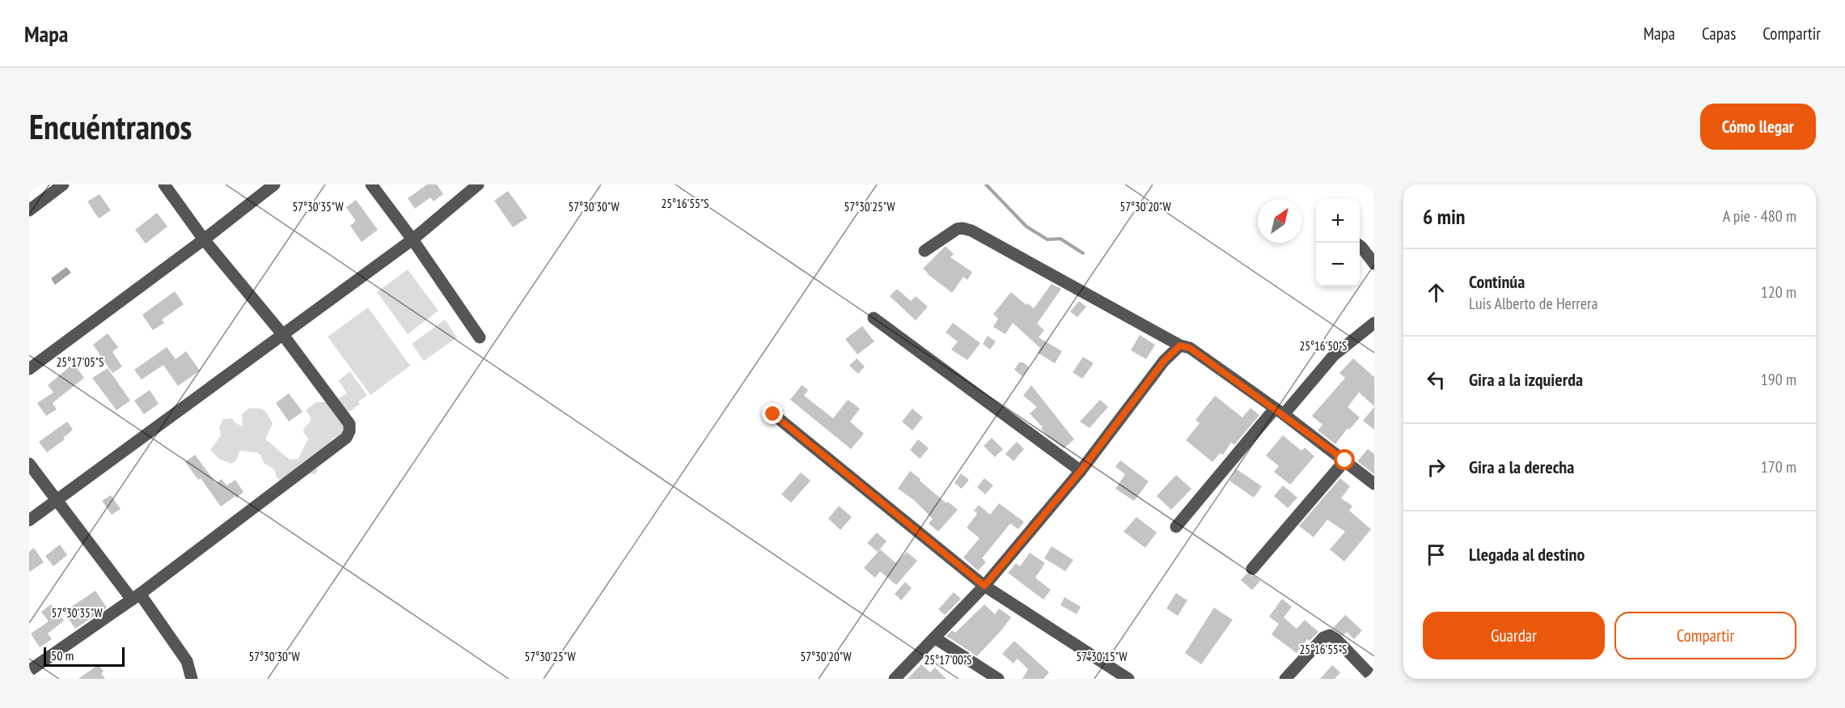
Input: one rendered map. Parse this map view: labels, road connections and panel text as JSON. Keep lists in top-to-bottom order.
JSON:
{
  "scale_bar": "50 m",
  "north": "top right",
  "page": {
    "header": "Mapa",
    "nav": ["Mapa", "Capas", "Compartir"],
    "buttons": [
      "Cómo llegar",
      ["Guardar", "Compartir"]
    ],
    "title": "Encuéntranos",
    "heading": ["6 min", "A pie · 480 m"],
    "map_buttons": ["+", "−"],
    "list": [
      ["Continúa", "Luis Alberto de Herrera", "120 m"],
      ["Gira a la izquierda", "190 m"],
      ["Gira a la derecha", "170 m"],
      "Llegada al destino"
    ],
    "scale": "50 m"
  },
  "coordinates": [
    "25°16'55\"S",
    "57°30'35\"W",
    "57°30'30\"W",
    "57°30'25\"W",
    "57°30'20\"W",
    "25°16'50\"S",
    "25°17'05\"S",
    "57°30'15\"W",
    "25°17'00\"S"
  ]
}
